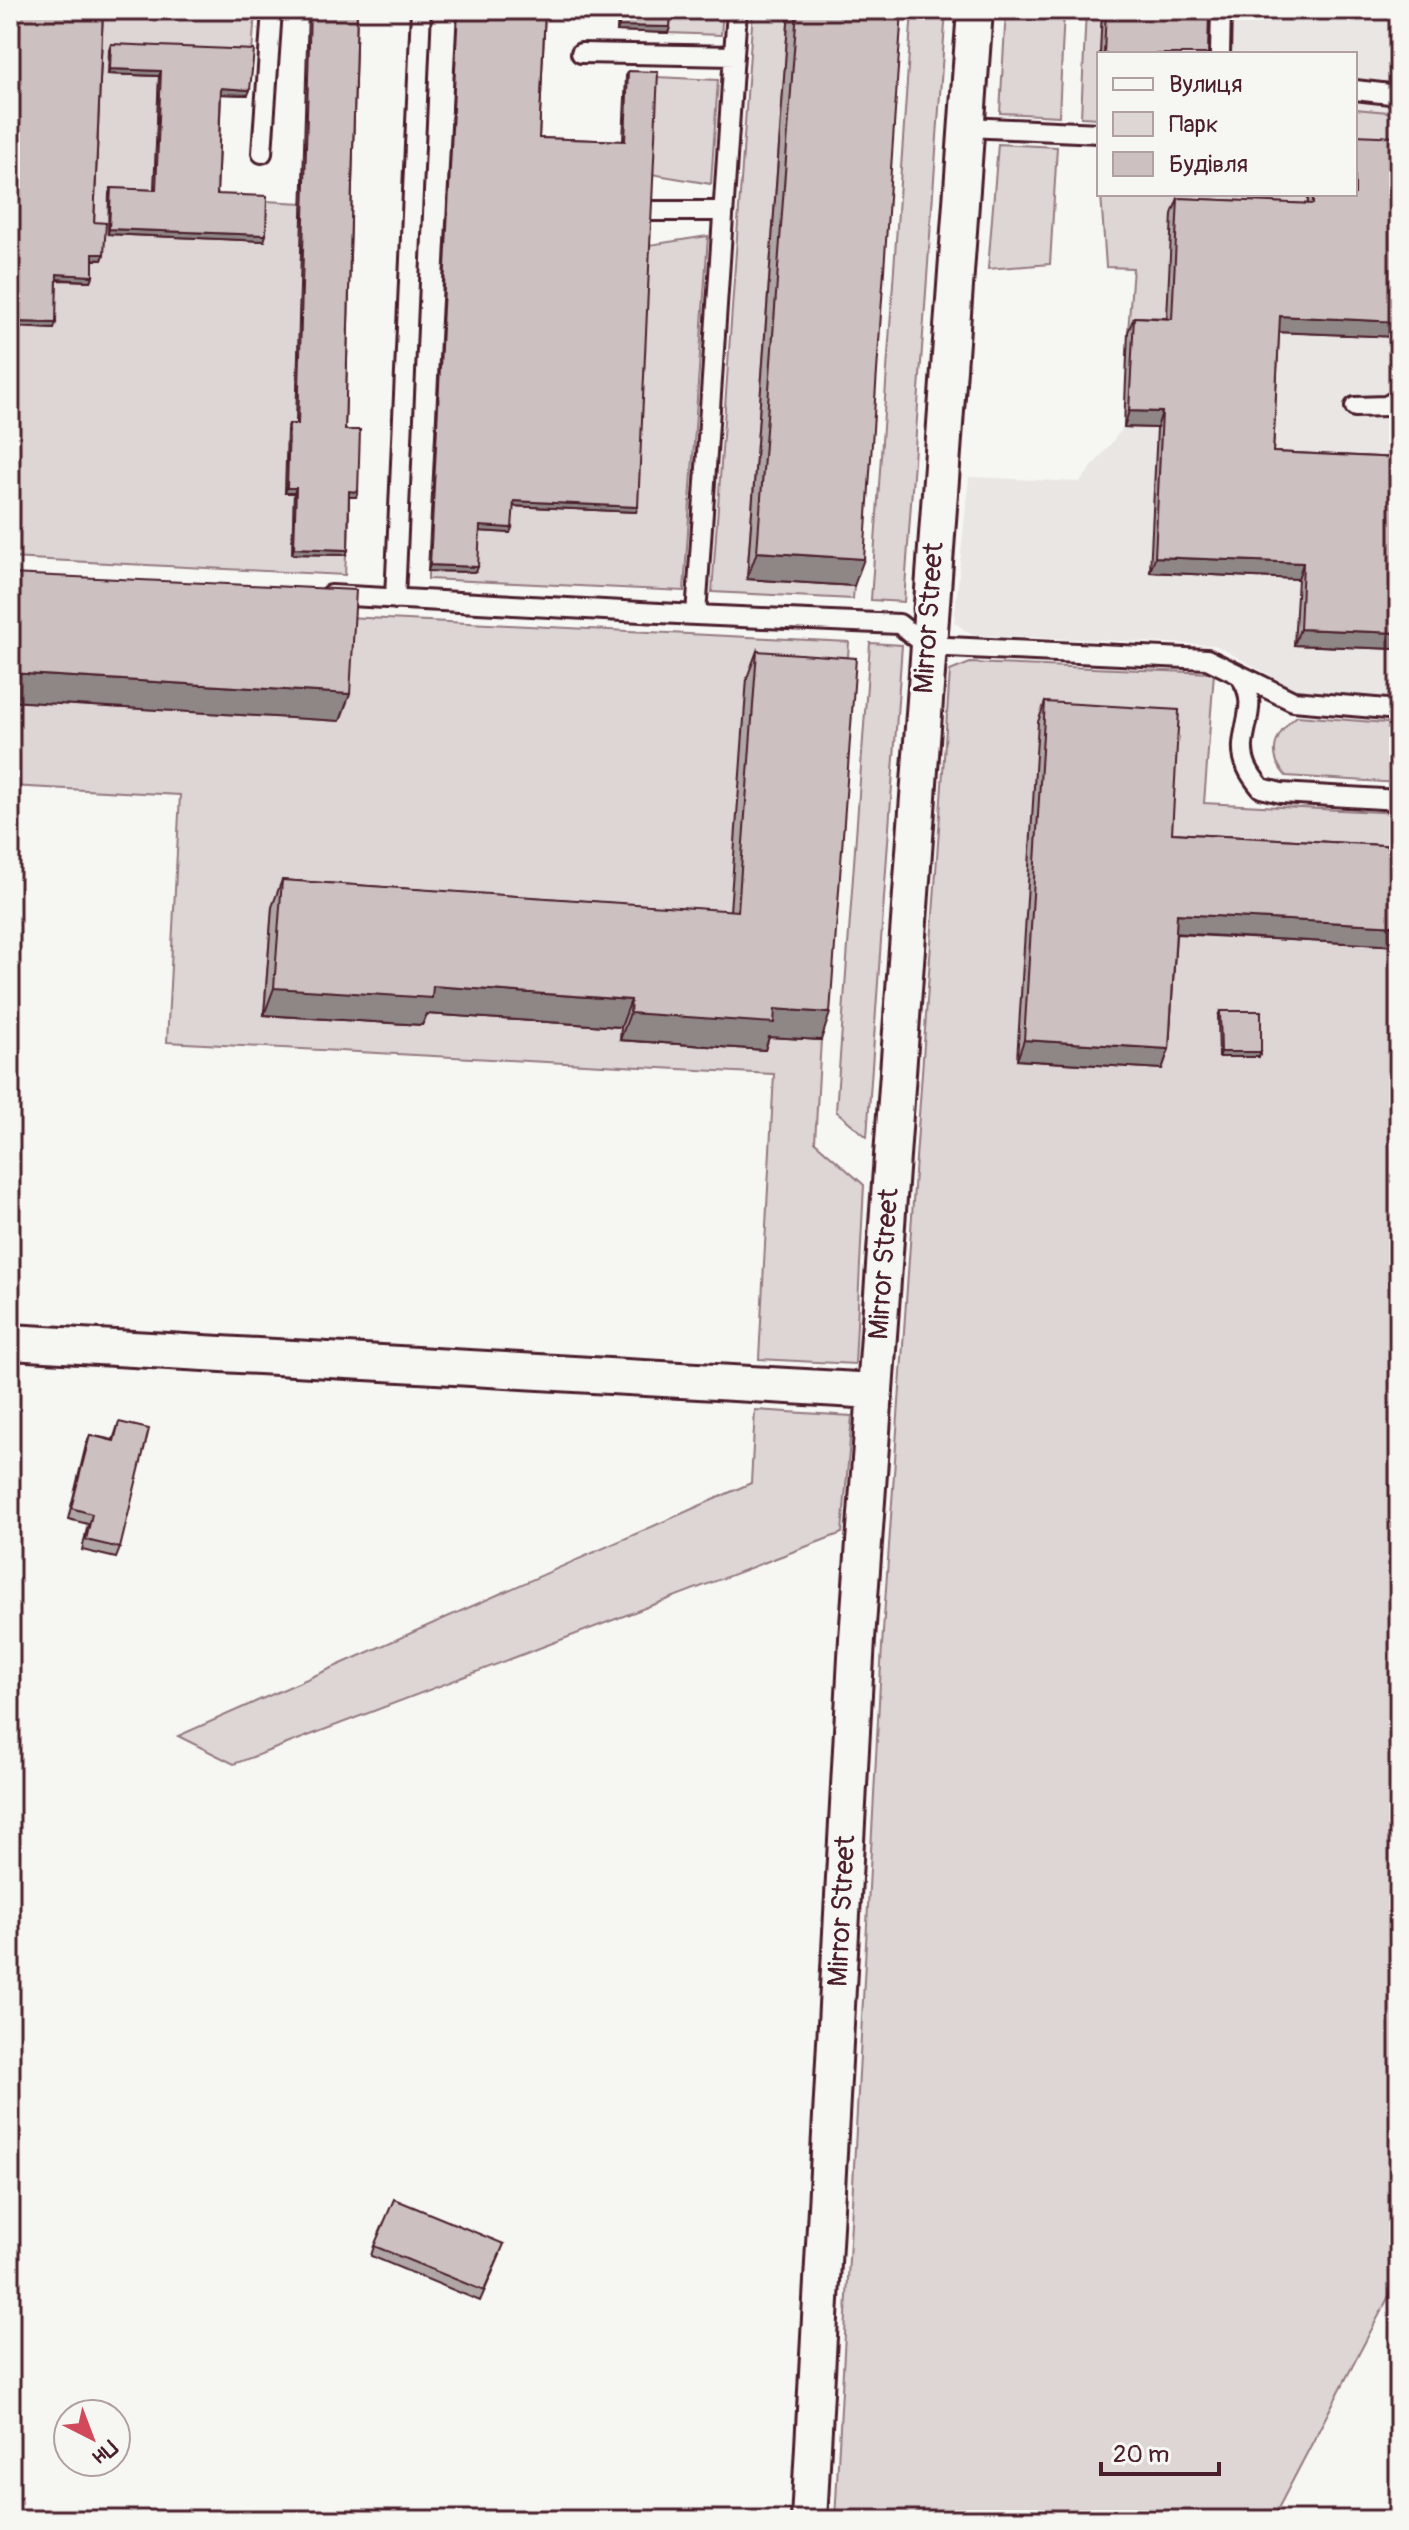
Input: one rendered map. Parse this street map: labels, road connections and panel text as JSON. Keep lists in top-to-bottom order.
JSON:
{
  "streets": {
    "street": ["Mirror Street"]
  },
  "legend": ["Вулиця", "Парк", "Будівля"],
  "scale_bar": "20 m",
  "north": "bottom right"
}
